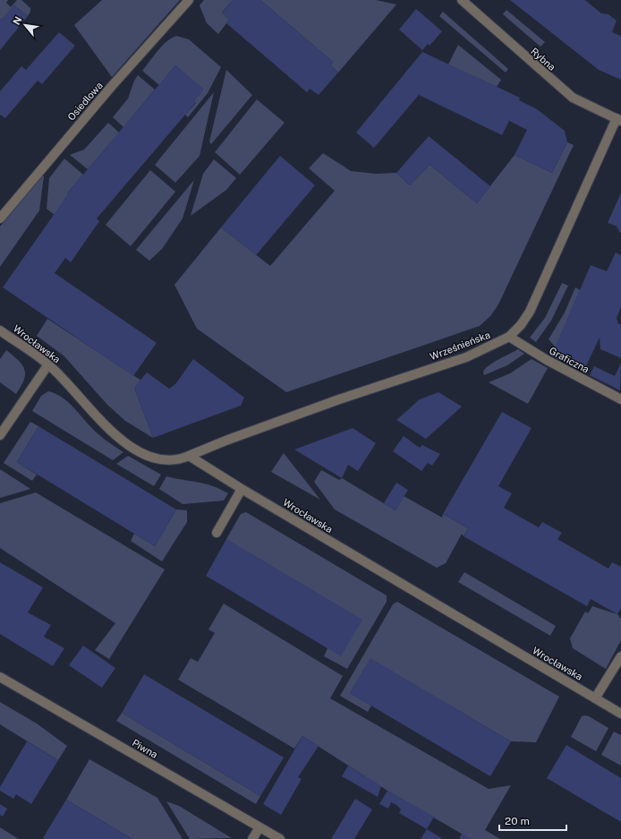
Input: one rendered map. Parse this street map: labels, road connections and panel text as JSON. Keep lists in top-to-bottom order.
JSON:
{
  "streets": {
    "street": [
      "Rybna",
      "Osiedlowa",
      "Wrocławska",
      "Wrześnieńska",
      "Graficzna",
      "Piwna"
    ]
  },
  "crossings": [
    ["Rybna", "Wrześnieńska"],
    ["Wrocławska", "Wrześnieńska"],
    ["Wrześnieńska", "Graficzna"]
  ],
  "scale_bar": "20 m",
  "north": "top left"
}
